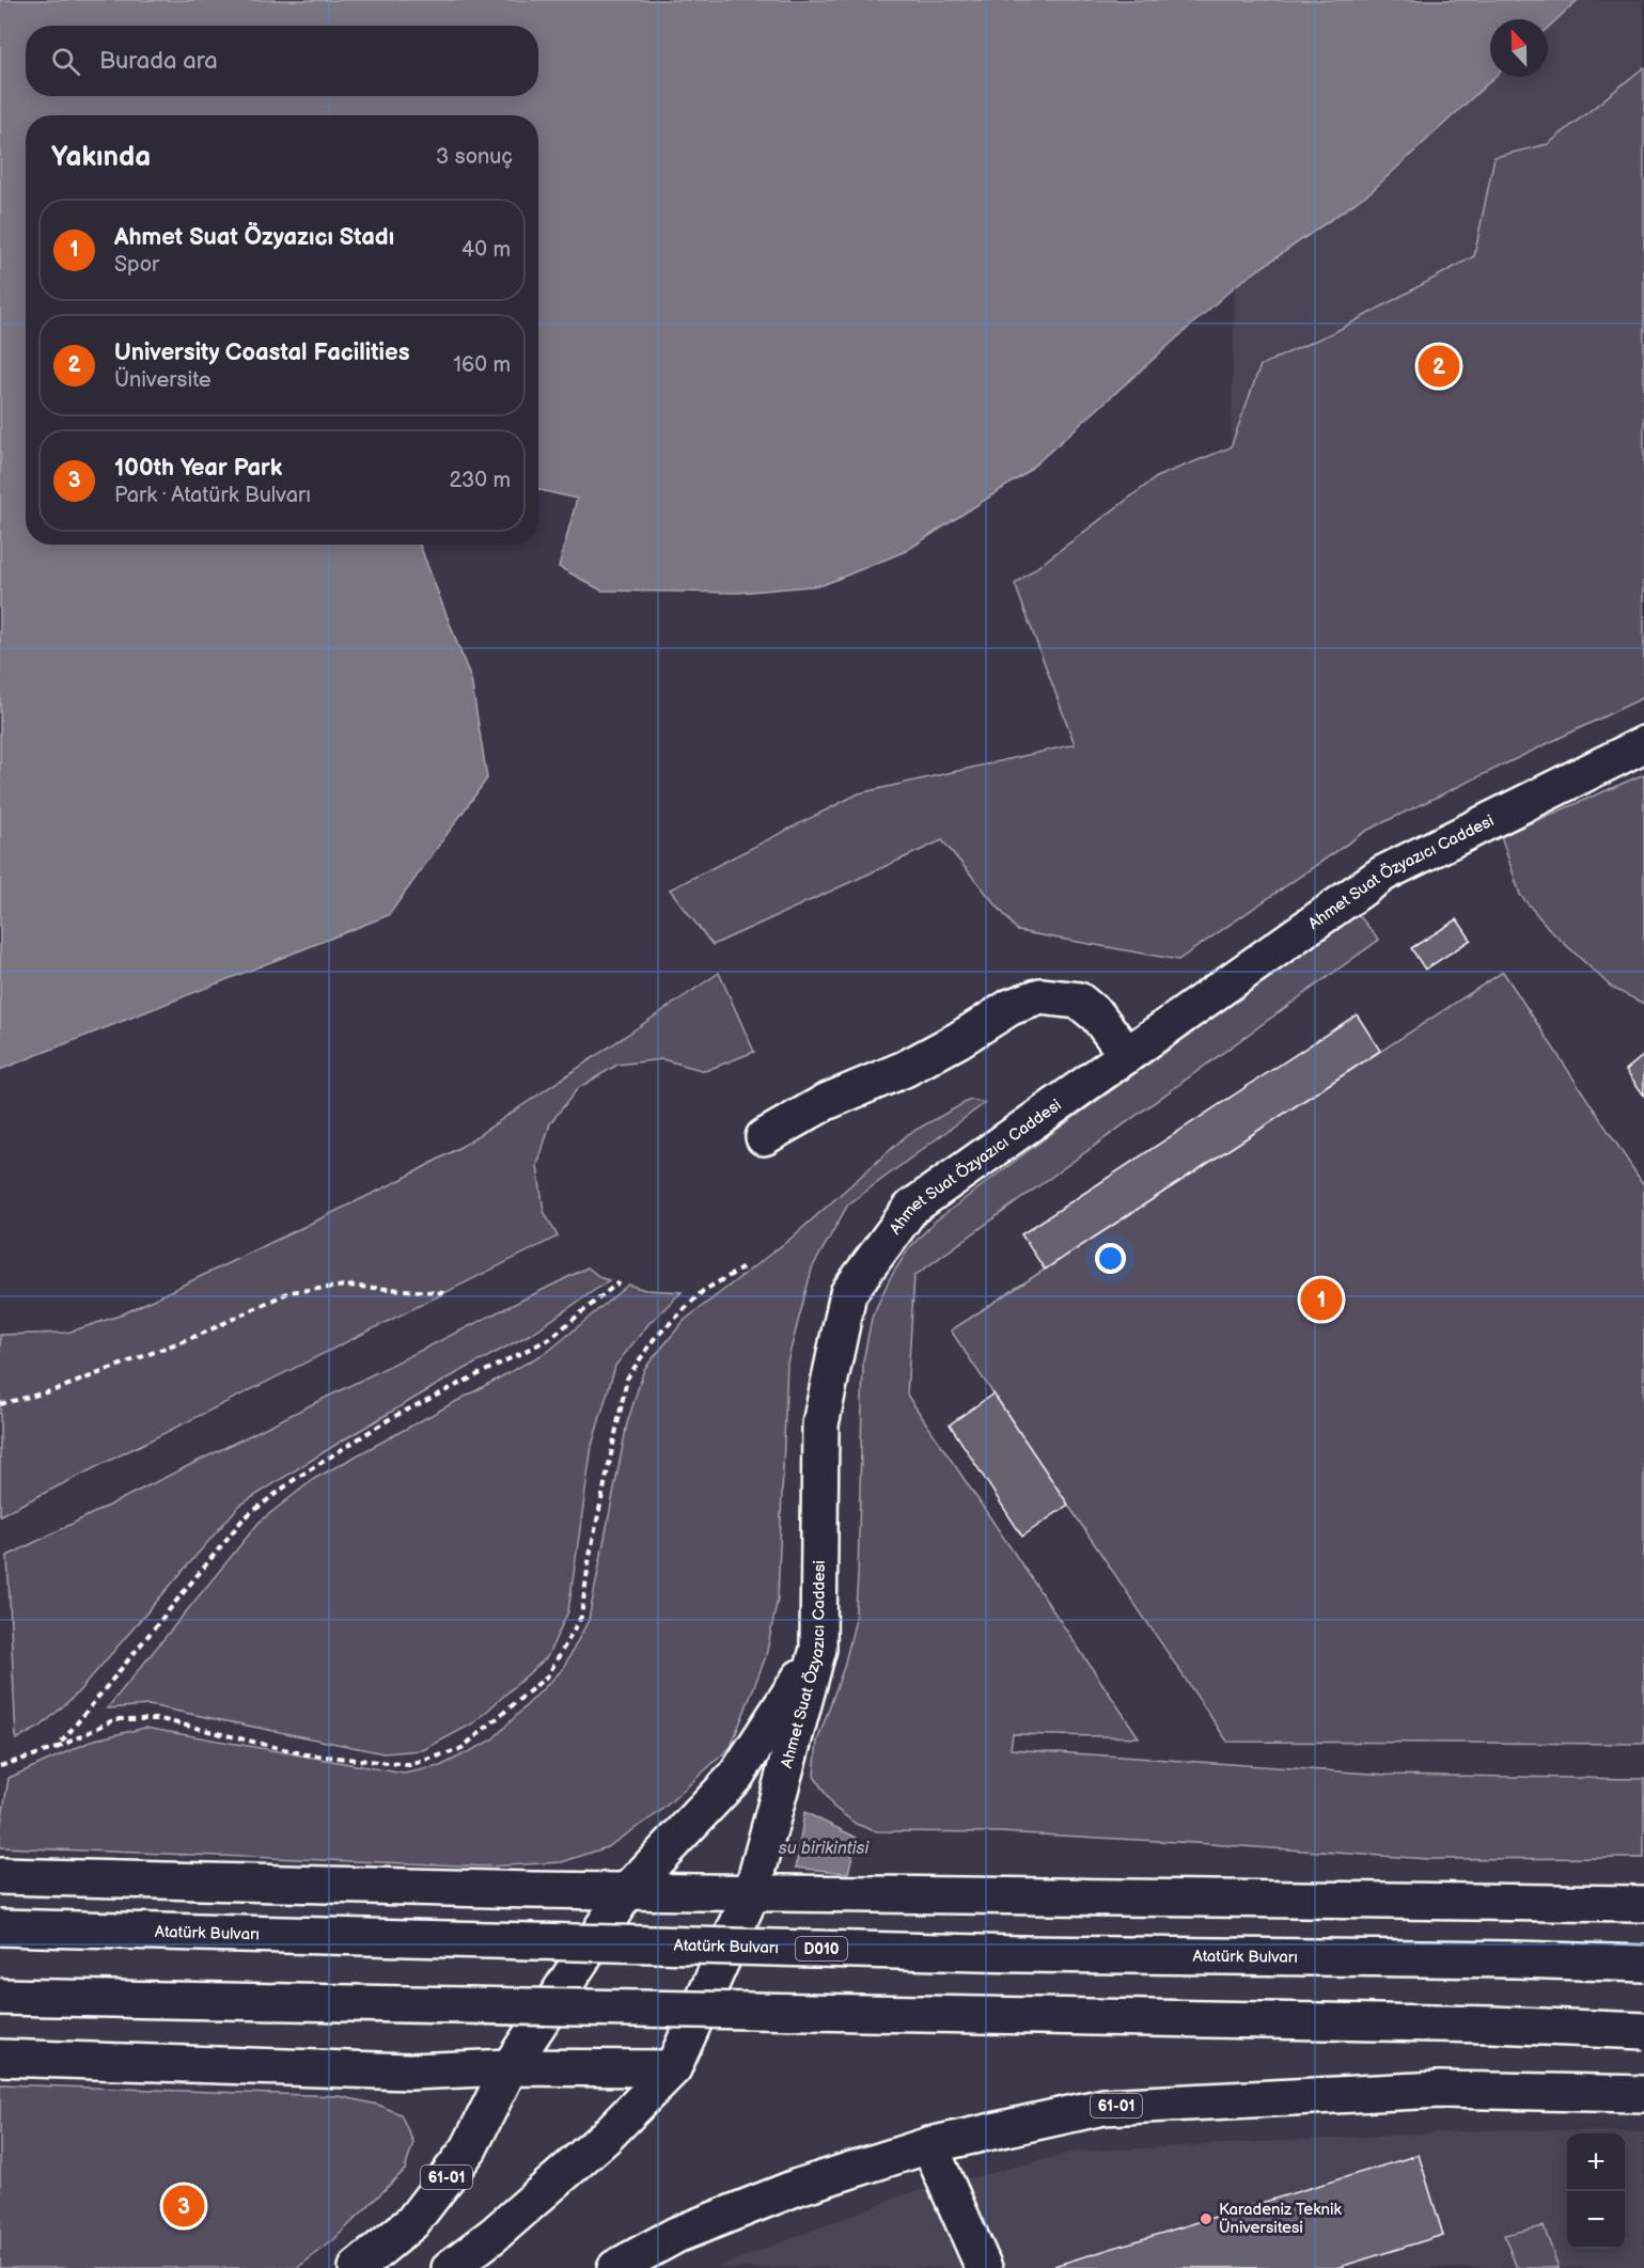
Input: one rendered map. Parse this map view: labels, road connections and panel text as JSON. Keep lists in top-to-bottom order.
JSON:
{
  "streets": {
    "main road": [
      "Ahmet Suat Özyazıcı Caddesi",
      "Atatürk Bulvarı",
      "D010",
      "61-01"
    ]
  },
  "water": ["su birikintisi"],
  "places": ["Karadeniz Teknik Üniversitesi"],
  "north": "top",
  "page": {
    "search": "Burada ara",
    "heading": ["Yakında", "3 sonuç"],
    "list": [
      {
        "mark": "1",
        "name": "Ahmet Suat Özyazıcı Stadı",
        "note": "Spor",
        "value": "40 m"
      },
      {
        "mark": "2",
        "name": "University Coastal Facilities",
        "note": "Üniversite",
        "value": "160 m"
      },
      {
        "mark": "3",
        "name": "100th Year Park",
        "note": "Park · Atatürk Bulvarı",
        "value": "230 m"
      }
    ],
    "pins": ["2", "1", "3"],
    "map_buttons": ["+", "−"]
  }
}
